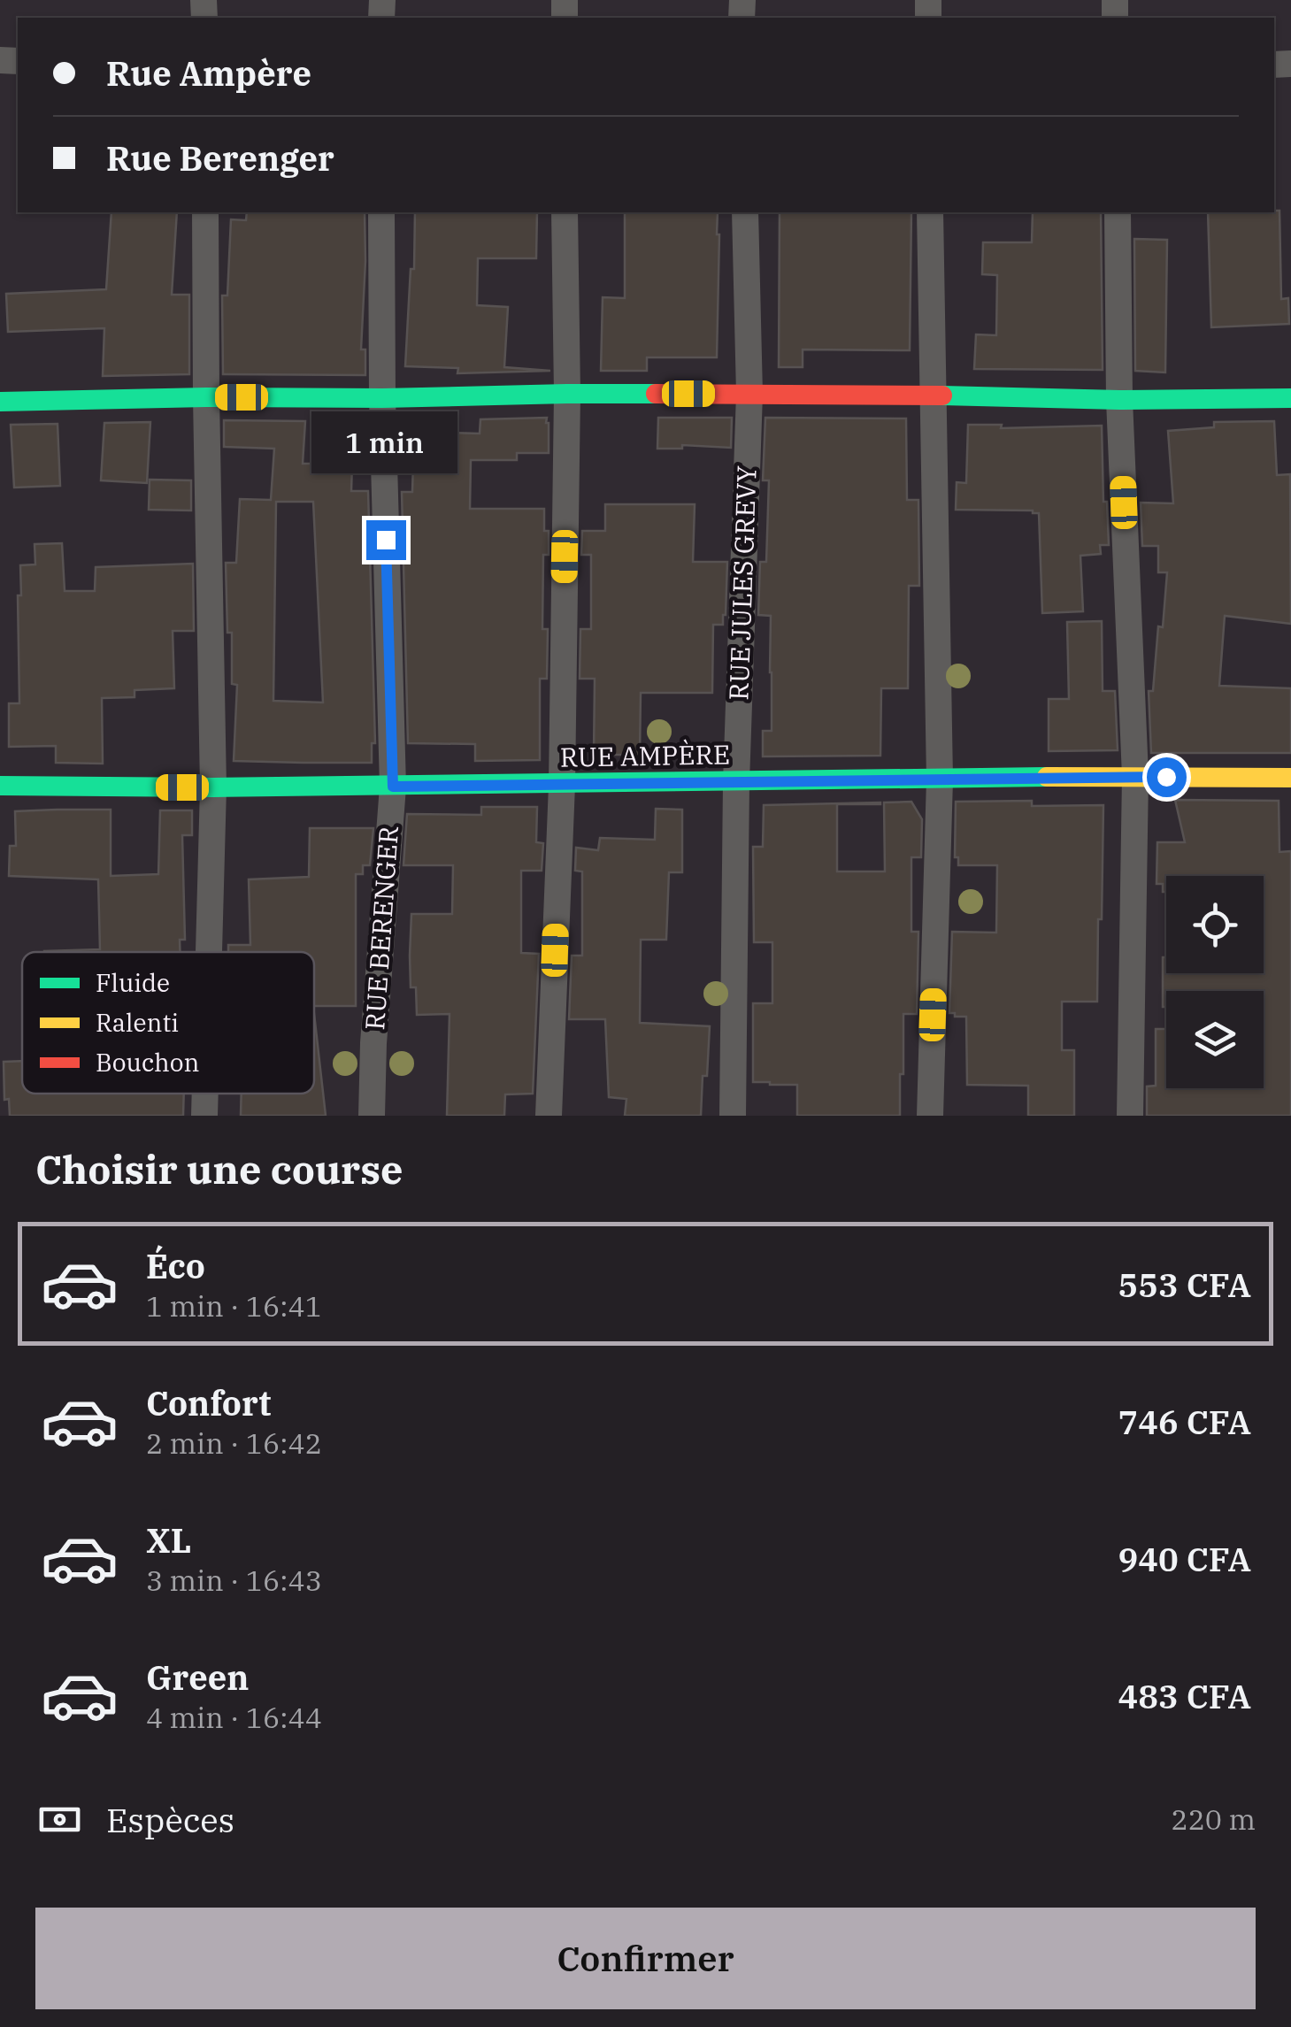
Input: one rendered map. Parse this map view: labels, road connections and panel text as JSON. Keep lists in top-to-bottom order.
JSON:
{
  "streets": {
    "street": ["RUE JULES GREVY", "RUE AMPÈRE", "RUE BERENGER"]
  },
  "crossings": [
    ["RUE JULES GREVY", "RUE AMPÈRE"],
    ["RUE AMPÈRE", "RUE BERENGER"]
  ],
  "legend": ["Fluide", "Ralenti", "Bouchon"],
  "page": {
    "banner": ["Rue Ampère", "Rue Berenger"],
    "bubble": "1 min",
    "heading": "Choisir une course",
    "list": [
      {
        "name": "Éco",
        "note": "1 min · 16:41",
        "value": "553 CFA"
      },
      {
        "name": "Confort",
        "note": "2 min · 16:42",
        "value": "746 CFA"
      },
      {
        "name": "XL",
        "note": "3 min · 16:43",
        "value": "940 CFA"
      },
      {
        "name": "Green",
        "note": "4 min · 16:44",
        "value": "483 CFA"
      }
    ],
    "pay": ["Espèces", "220 m"],
    "buttons": "Confirmer"
  }
}
